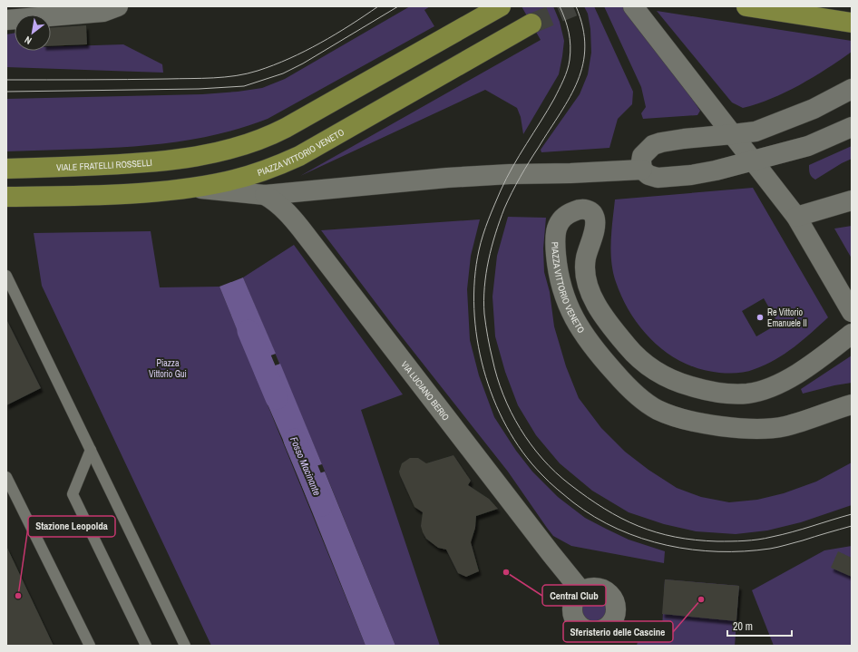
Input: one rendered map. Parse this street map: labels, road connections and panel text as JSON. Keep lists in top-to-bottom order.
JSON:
{
  "streets": {
    "main road": ["PIAZZA VITTORIO VENETO", "VIALE FRATELLI ROSSELLI"],
    "street": ["VIA LUCIANO BERIO"]
  },
  "water": ["Fosso Macinante"],
  "parks": ["Piazza Vittorio Gui"],
  "places": [
    "Re Vittorio Emanuele II",
    "Central Club",
    "Stazione Leopolda",
    "Sferisterio delle Cascine"
  ],
  "scale_bar": "20 m",
  "north": "bottom left"
}
